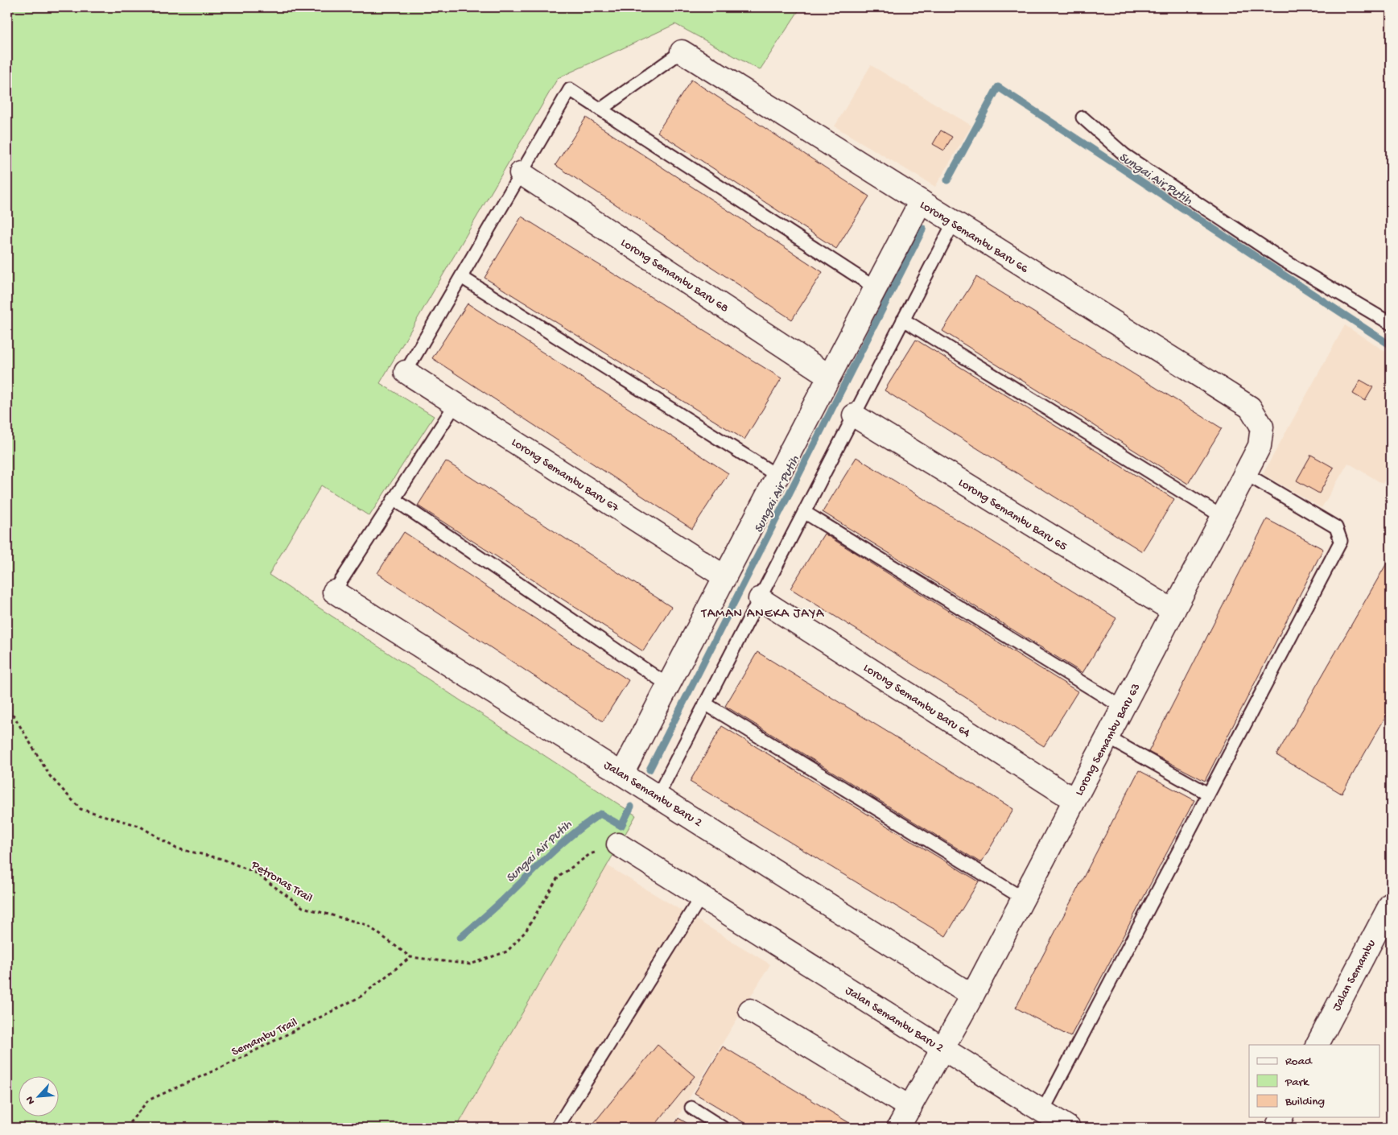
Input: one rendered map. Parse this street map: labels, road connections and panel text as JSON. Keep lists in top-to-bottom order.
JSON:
{
  "streets": {
    "street": [
      "Lorong Semambu Baru 66",
      "Lorong Semambu Baru 68",
      "Lorong Semambu Baru 67",
      "Lorong Semambu Baru 65",
      "Lorong Semambu Baru 64",
      "Lorong Semambu Baru 63",
      "Jalan Semambu Baru 2",
      "Jalan Semambu"
    ],
    "path": ["Petronas Trail", "Semambu Trail"]
  },
  "crossings": [
    ["Lorong Semambu Baru 66", "Lorong Semambu Baru 63"],
    ["Lorong Semambu Baru 65", "Lorong Semambu Baru 63"],
    ["Lorong Semambu Baru 64", "Lorong Semambu Baru 63"],
    ["Lorong Semambu Baru 63", "Jalan Semambu Baru 2"],
    ["Jalan Semambu Baru 2", "Petronas Trail"],
    ["Petronas Trail", "Semambu Trail"]
  ],
  "districts": ["TAMAN ANEKA JAYA"],
  "water": ["Sungai Air Putih"],
  "legend": ["Road", "Park", "Building"],
  "north": "bottom left"
}
